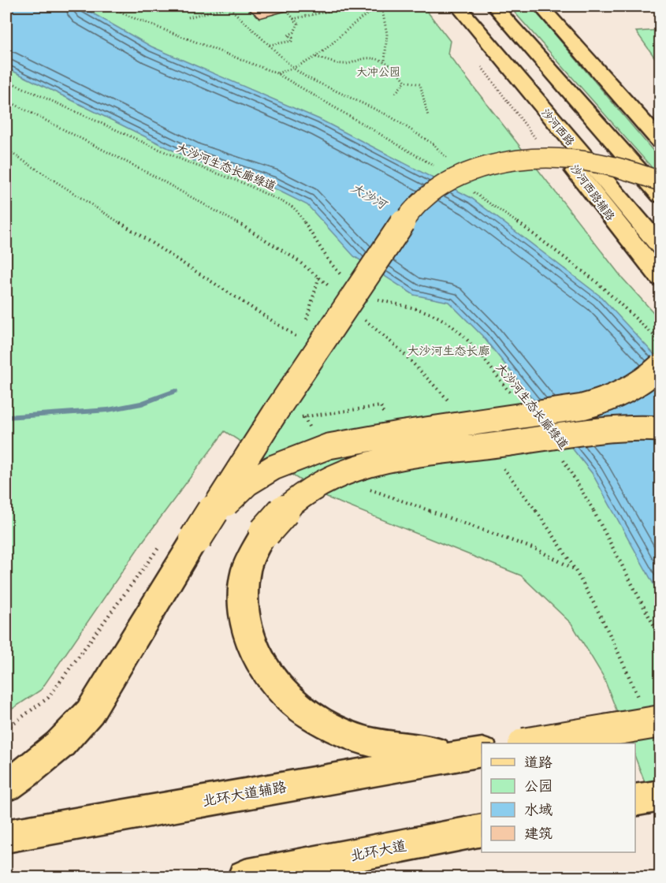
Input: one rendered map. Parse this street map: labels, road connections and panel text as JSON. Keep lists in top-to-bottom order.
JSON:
{
  "streets": {
    "main road": [
      "沙河西路",
      "沙河西路辅路",
      "北环大道辅路",
      "北环大道"
    ],
    "path": ["大沙河生态长廊绿道"]
  },
  "crossings": [
    ["沙河西路", "沙河西路辅路"]
  ],
  "water": ["大沙河"],
  "parks": ["大冲公园", "大沙河生态长廊"],
  "legend": [
    "道路",
    "公园",
    "水域",
    "建筑"
  ]
}
